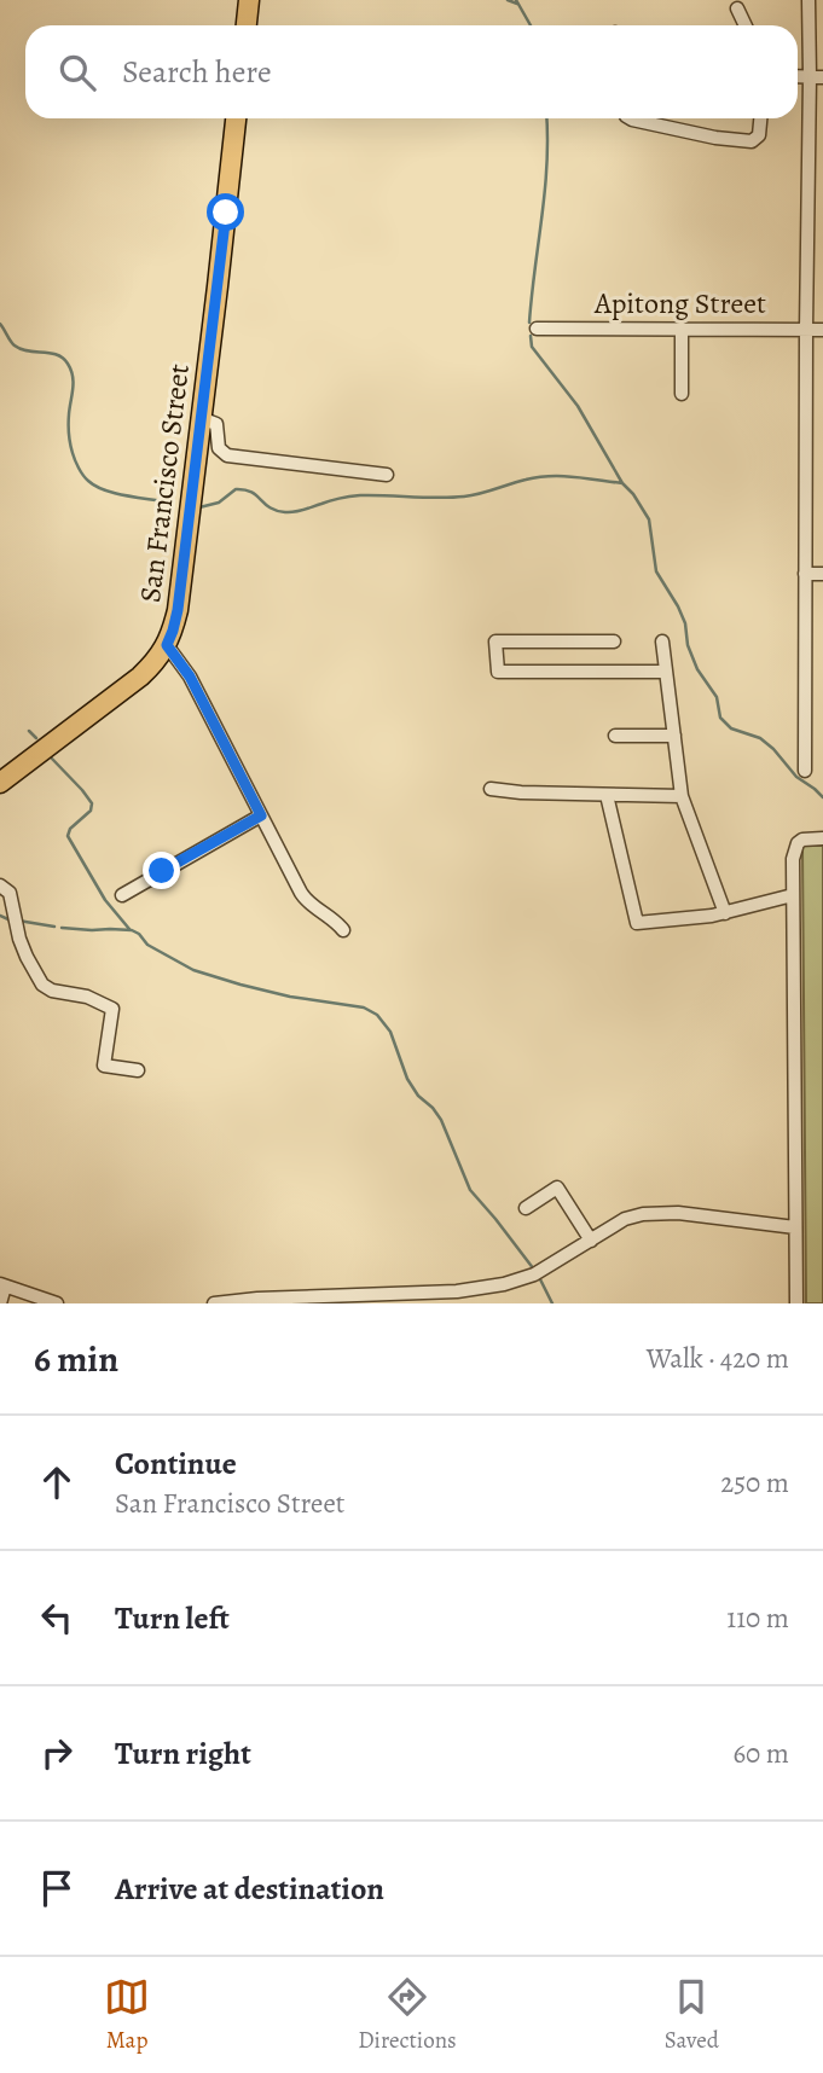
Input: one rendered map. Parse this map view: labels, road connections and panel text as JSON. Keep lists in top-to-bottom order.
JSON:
{
  "streets": {
    "main road": ["San Francisco Street"],
    "street": ["Apitong Street"]
  },
  "page": {
    "search": "Search here",
    "heading": ["6 min", "Walk · 420 m"],
    "list": [
      ["Continue", "San Francisco Street", "250 m"],
      ["Turn left", "110 m"],
      ["Turn right", "60 m"],
      "Arrive at destination"
    ],
    "nav": ["Map", "Directions", "Saved"]
  }
}
